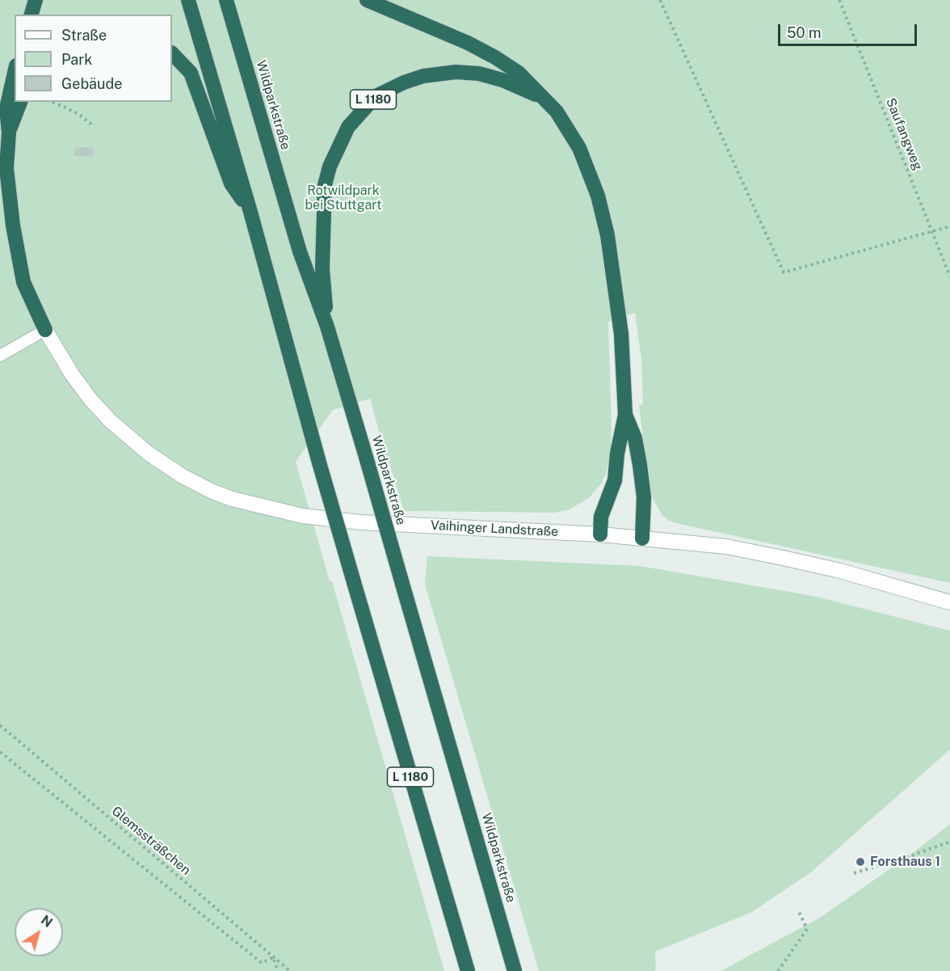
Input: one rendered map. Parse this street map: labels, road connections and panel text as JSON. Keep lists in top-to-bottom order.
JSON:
{
  "streets": {
    "highway": ["L 1180", "Wildparkstraße"],
    "street": ["Vaihinger Landstraße"],
    "path": ["Saufangweg", "Glemssträßchen"]
  },
  "crossings": [
    ["L 1180", "Wildparkstraße"],
    ["L 1180", "Vaihinger Landstraße"]
  ],
  "parks": ["Rotwildpark bei Stuttgart"],
  "places": ["Forsthaus 1"],
  "legend": ["Straße", "Park", "Gebäude"],
  "scale_bar": "50 m",
  "north": "top right"
}
